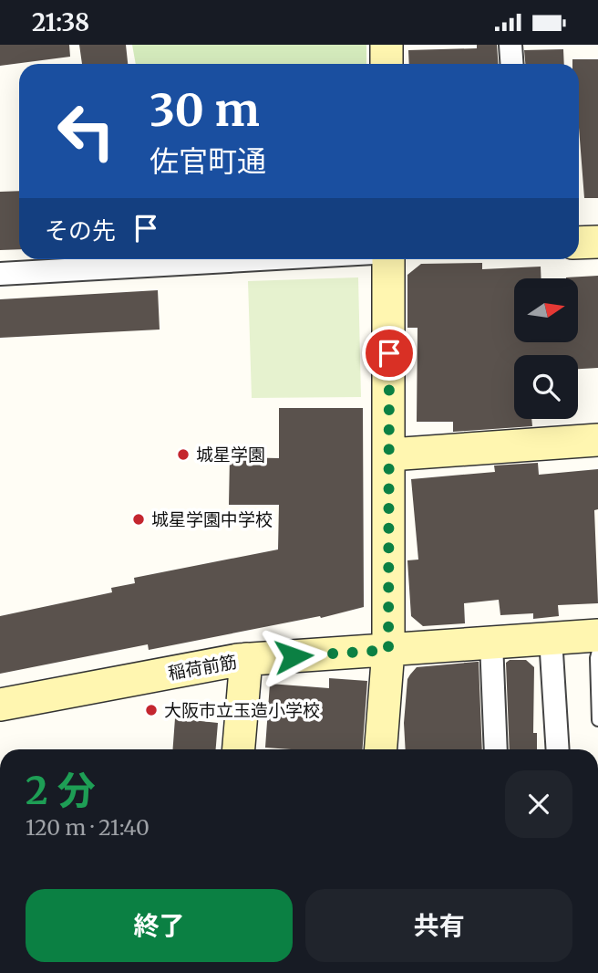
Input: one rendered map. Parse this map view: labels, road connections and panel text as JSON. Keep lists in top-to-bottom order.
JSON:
{
  "streets": {
    "street": ["稲荷前筋"]
  },
  "places": ["城星学園", "城星学園中学校", "大阪市立玉造小学校"],
  "north": "right",
  "page": {
    "status": "21:38",
    "turn": ["30 m", "佐官町通"],
    "then": "その先",
    "heading": ["2 分", "120 m · 21:40"],
    "buttons": ["終了", "共有"]
  }
}
